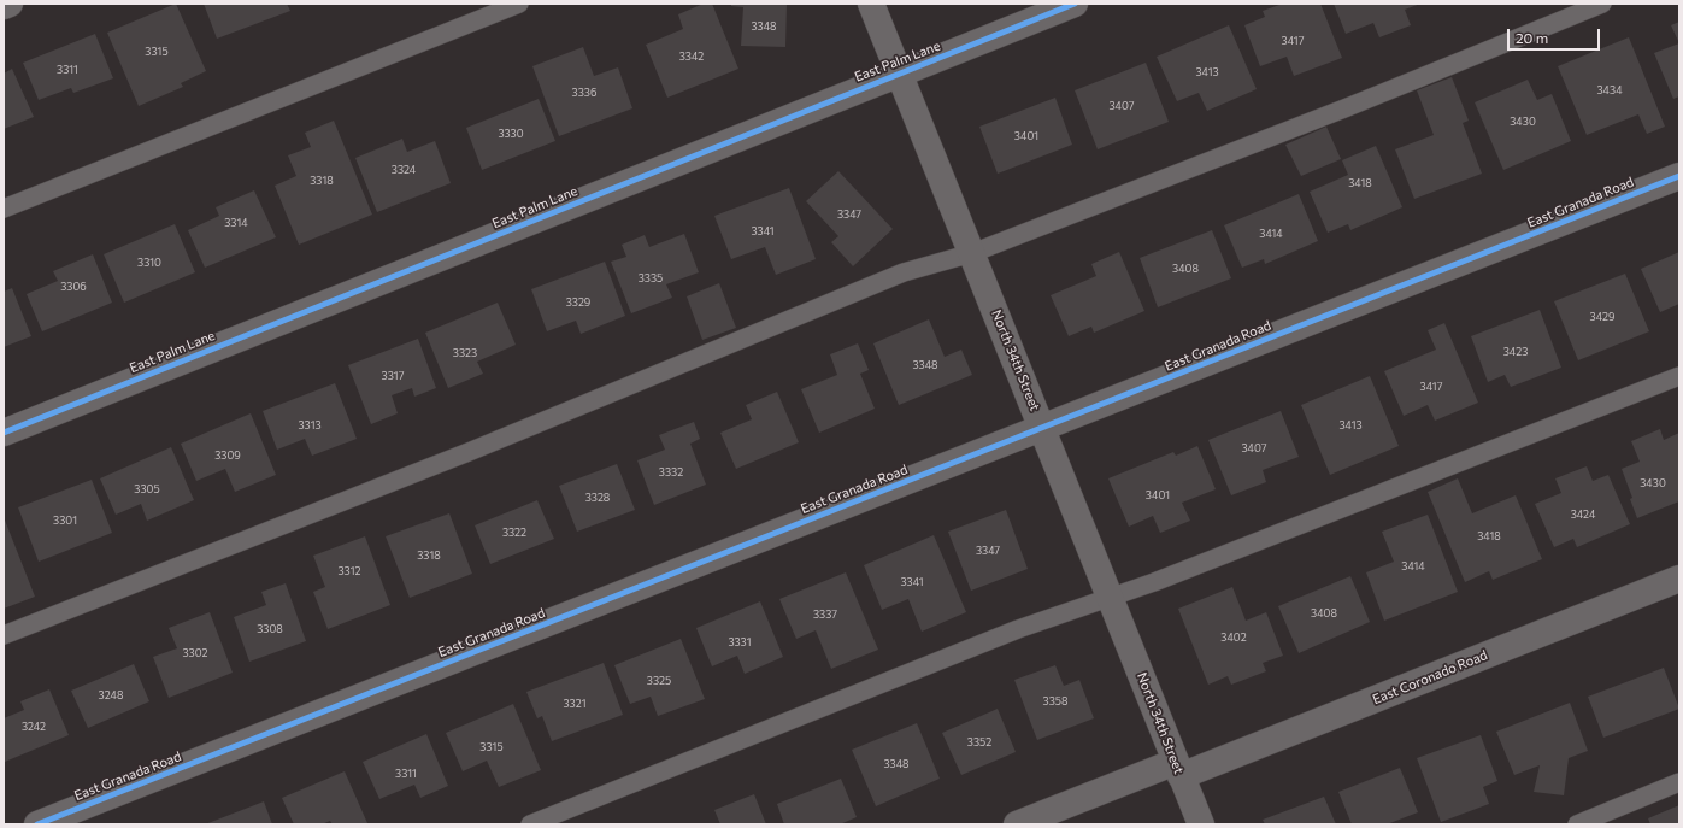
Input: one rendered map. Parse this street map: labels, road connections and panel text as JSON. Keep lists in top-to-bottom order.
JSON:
{
  "streets": {
    "street": [
      "East Palm Lane",
      "East Granada Road",
      "North 34th Street",
      "East Coronado Road"
    ]
  },
  "crossings": [
    ["East Palm Lane", "North 34th Street"],
    ["East Granada Road", "North 34th Street"],
    ["North 34th Street", "East Coronado Road"]
  ],
  "house_numbers": [
    "3348",
    "3417",
    "3315",
    "3342",
    "3311",
    "3413",
    "3434",
    "3336",
    "3407",
    "3430",
    "3330",
    "3401",
    "3324",
    "3318",
    "3418",
    "3347",
    "3314",
    "3341",
    "3414",
    "3310",
    "3408",
    "3335",
    "3306",
    "3329",
    "3429",
    "3423",
    "3323",
    "3348",
    "3317",
    "3417",
    "3313",
    "3413",
    "3407",
    "3309",
    "3332",
    "3430",
    "3305",
    "3401",
    "3328",
    "3424",
    "3301",
    "3322",
    "3418",
    "3347",
    "3318",
    "3414",
    "3312",
    "3341",
    "3408",
    "3337",
    "3308",
    "3402",
    "3331",
    "3302",
    "3325",
    "3248",
    "3358",
    "3321",
    "3242",
    "3352",
    "3315",
    "3348",
    "3311"
  ],
  "scale_bar": "20 m"
}
